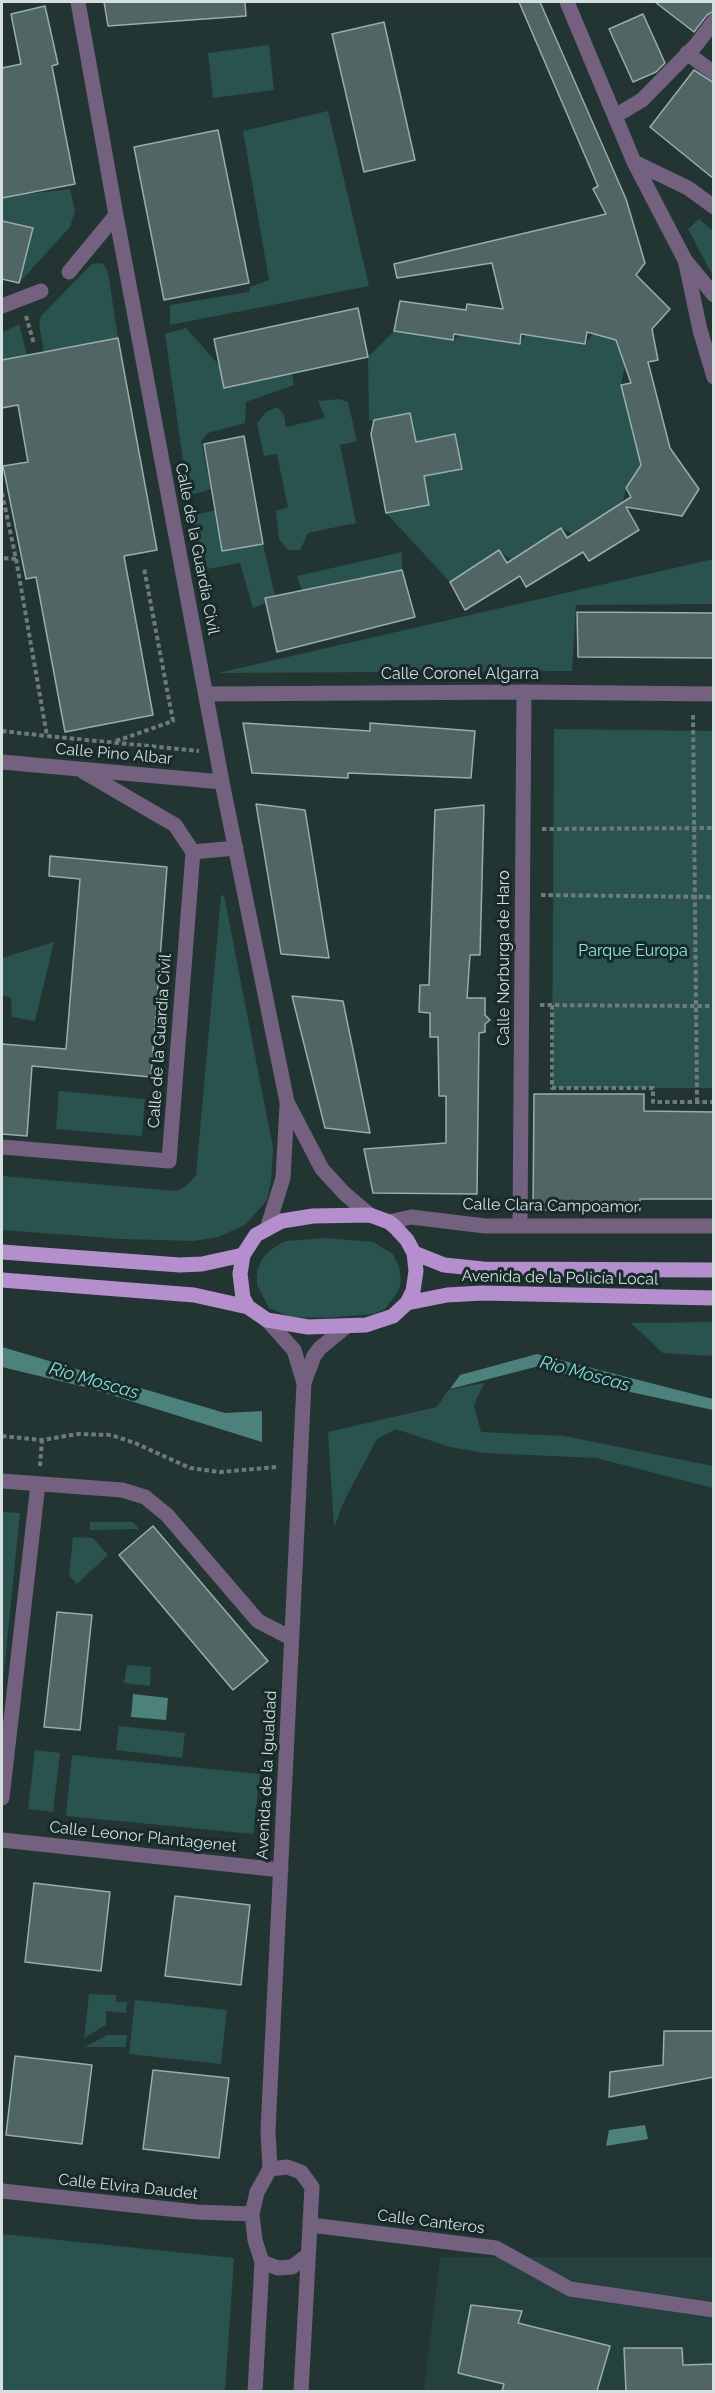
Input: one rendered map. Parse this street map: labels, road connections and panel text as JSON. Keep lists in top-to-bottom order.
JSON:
{
  "streets": {
    "main road": ["Avenida de la Policía Local"],
    "street": [
      "Calle de la Guardia Civil",
      "Calle Coronel Algarra",
      "Calle Pino Albar",
      "Calle Norburga de Haro",
      "Calle Clara Campoamor",
      "Avenida de la Igualdad",
      "Calle Leonor Plantagenet",
      "Calle Elvira Daudet",
      "Calle Canteros"
    ]
  },
  "crossings": [
    ["Calle de la Guardia Civil", "Calle Coronel Algarra"],
    ["Calle de la Guardia Civil", "Calle Pino Albar"],
    ["Calle de la Guardia Civil", "Calle Clara Campoamor"],
    ["Calle de la Guardia Civil", "Avenida de la Policía Local"],
    ["Calle de la Guardia Civil", "Avenida de la Igualdad"],
    ["Calle Coronel Algarra", "Calle Norburga de Haro"],
    ["Calle Norburga de Haro", "Calle Clara Campoamor"],
    ["Calle Clara Campoamor", "Avenida de la Policía Local"],
    ["Calle Clara Campoamor", "Avenida de la Igualdad"],
    ["Avenida de la Policía Local", "Avenida de la Igualdad"],
    ["Avenida de la Igualdad", "Calle Leonor Plantagenet"],
    ["Avenida de la Igualdad", "Calle Elvira Daudet"],
    ["Avenida de la Igualdad", "Calle Canteros"],
    ["Calle Elvira Daudet", "Calle Canteros"]
  ],
  "water": ["Rio Moscas"],
  "parks": ["Parque Europa"]
}
